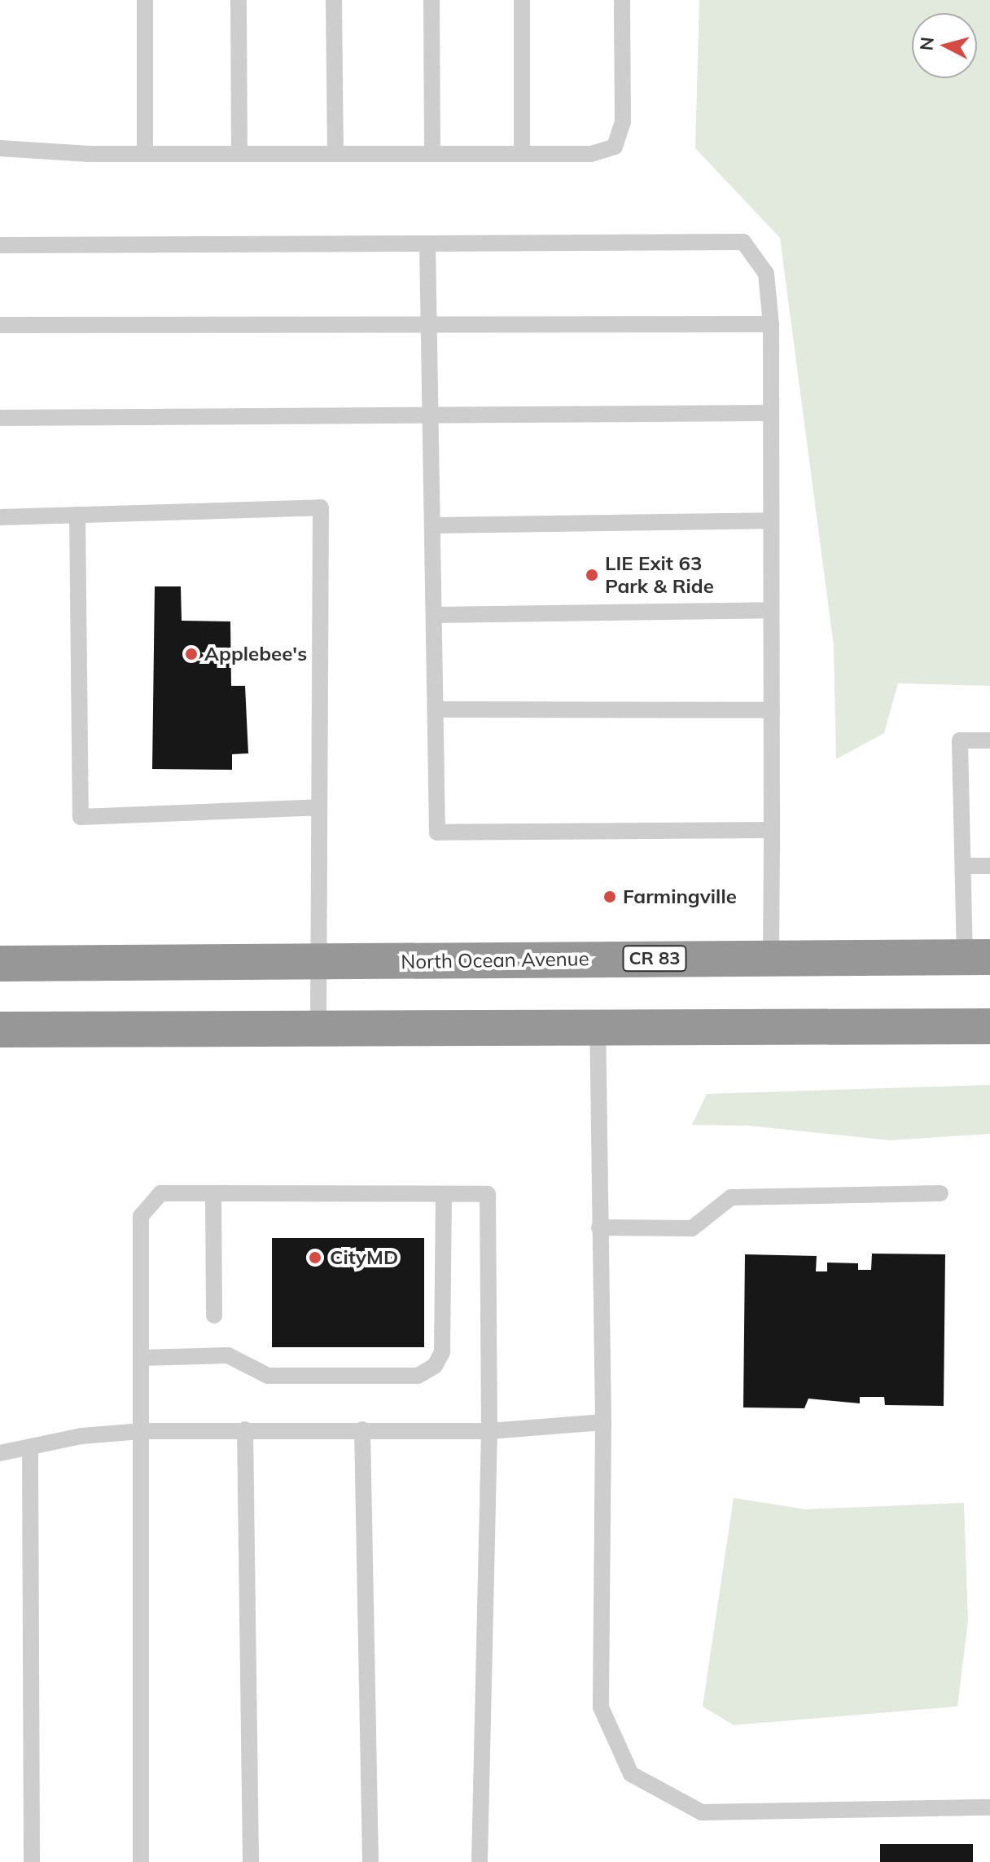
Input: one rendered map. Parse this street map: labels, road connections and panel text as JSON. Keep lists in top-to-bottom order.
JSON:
{
  "streets": {
    "highway": ["CR 83", "North Ocean Avenue"]
  },
  "places": [
    "LIE Exit 63 Park & Ride",
    "Applebee's",
    "Farmingville",
    "CityMD"
  ],
  "north": "left"
}
